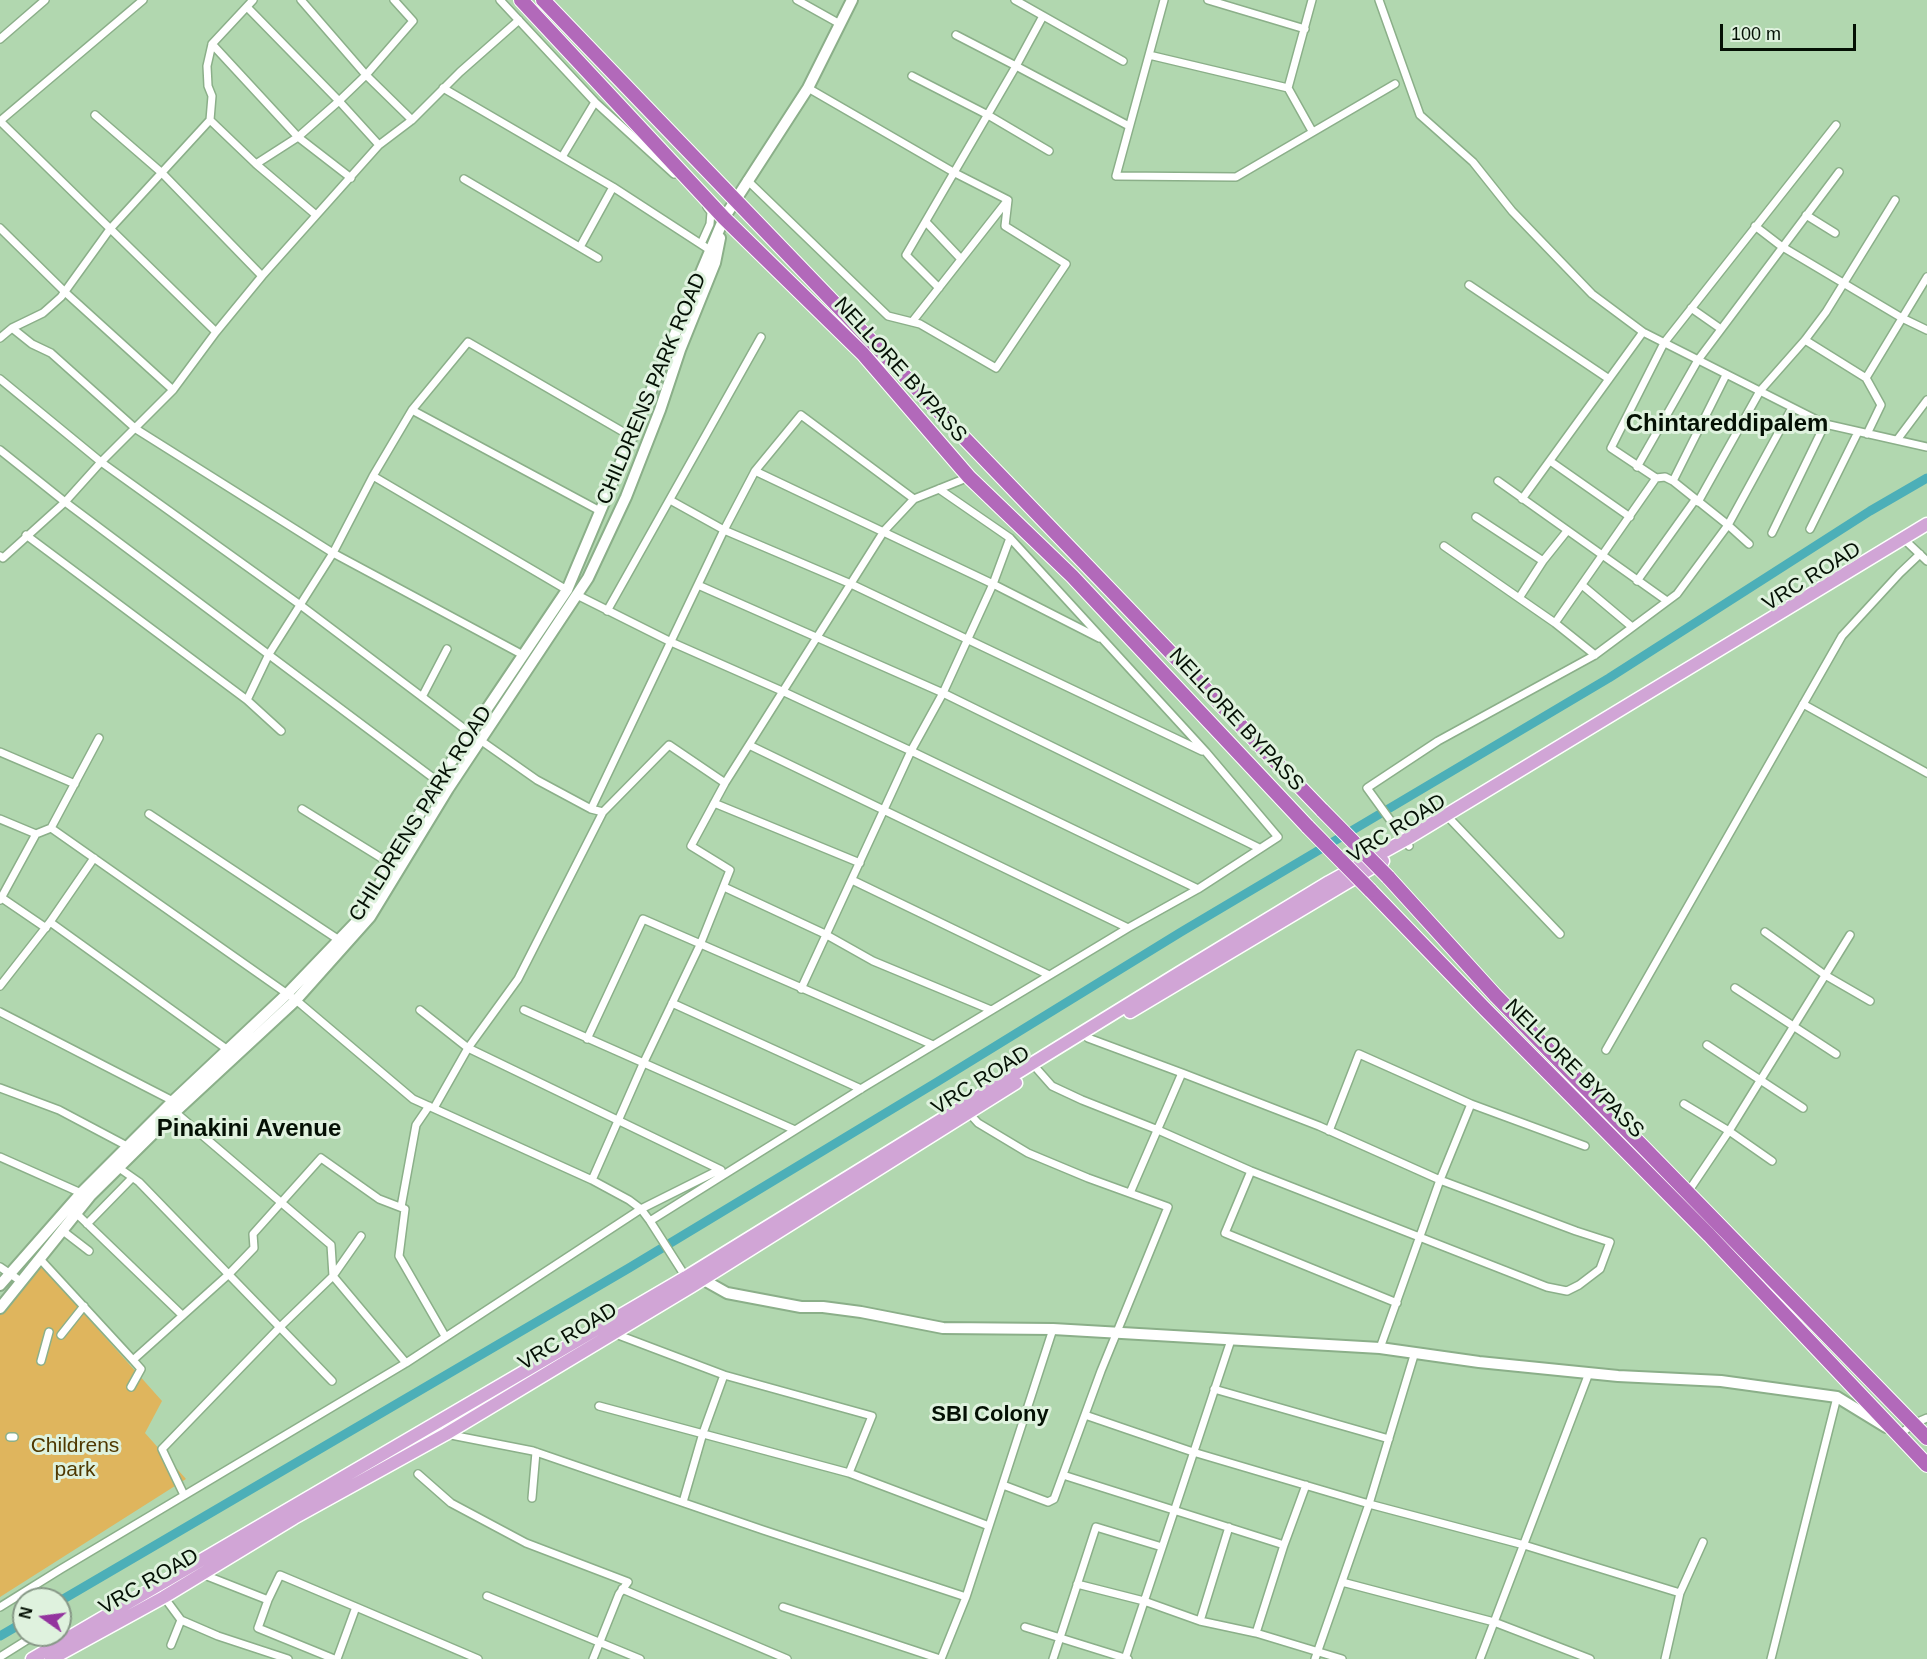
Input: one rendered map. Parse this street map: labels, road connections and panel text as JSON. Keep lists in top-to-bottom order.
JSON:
{
  "streets": {
    "highway": ["NELLORE BYPASS"],
    "main road": ["VRC ROAD"],
    "street": ["CHILDRENS PARK ROAD"]
  },
  "crossings": [
    ["NELLORE BYPASS", "CHILDRENS PARK ROAD"]
  ],
  "districts": ["Chintareddipalem", "Pinakini Avenue", "SBI Colony"],
  "parks": ["Childrens park"],
  "scale_bar": "100 m",
  "north": "left"
}
